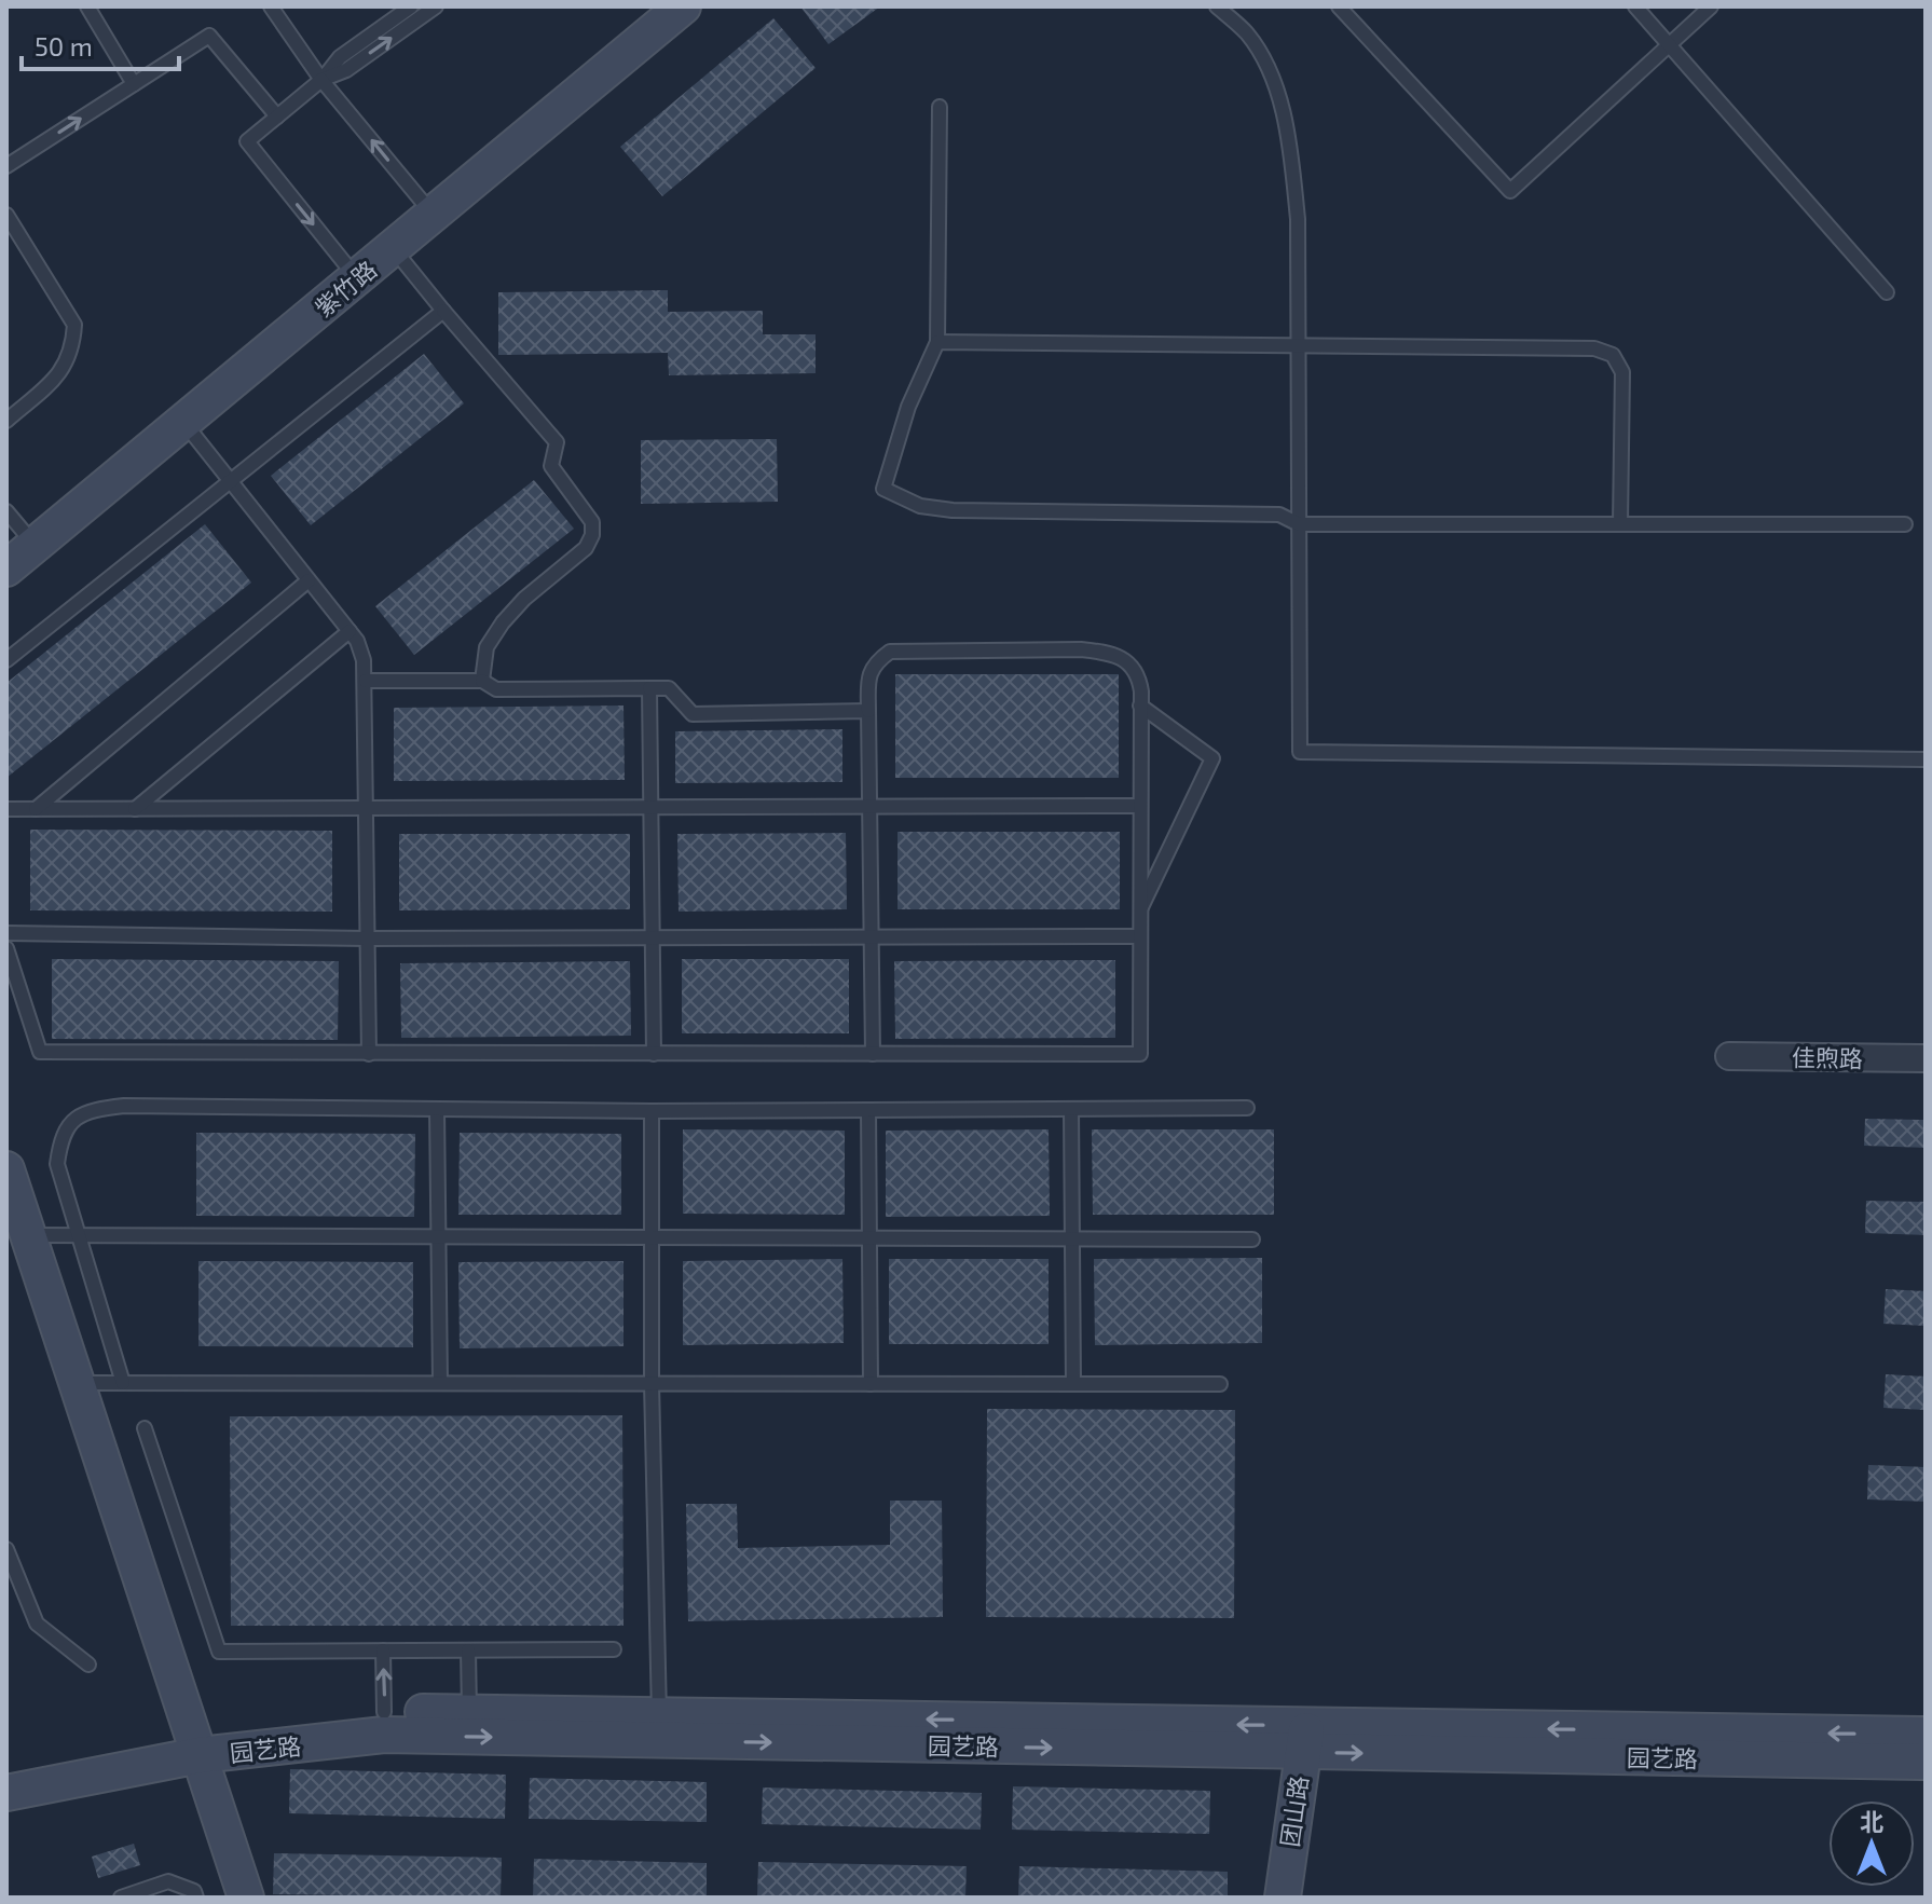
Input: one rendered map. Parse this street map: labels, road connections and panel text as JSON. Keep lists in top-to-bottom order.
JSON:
{
  "streets": {
    "street": [
      "紫竹路",
      "佳煦路",
      "园艺路",
      "团山路"
    ]
  },
  "crossings": [
    ["园艺路", "团山路"]
  ],
  "scale_bar": "50 m",
  "north": "top"
}
